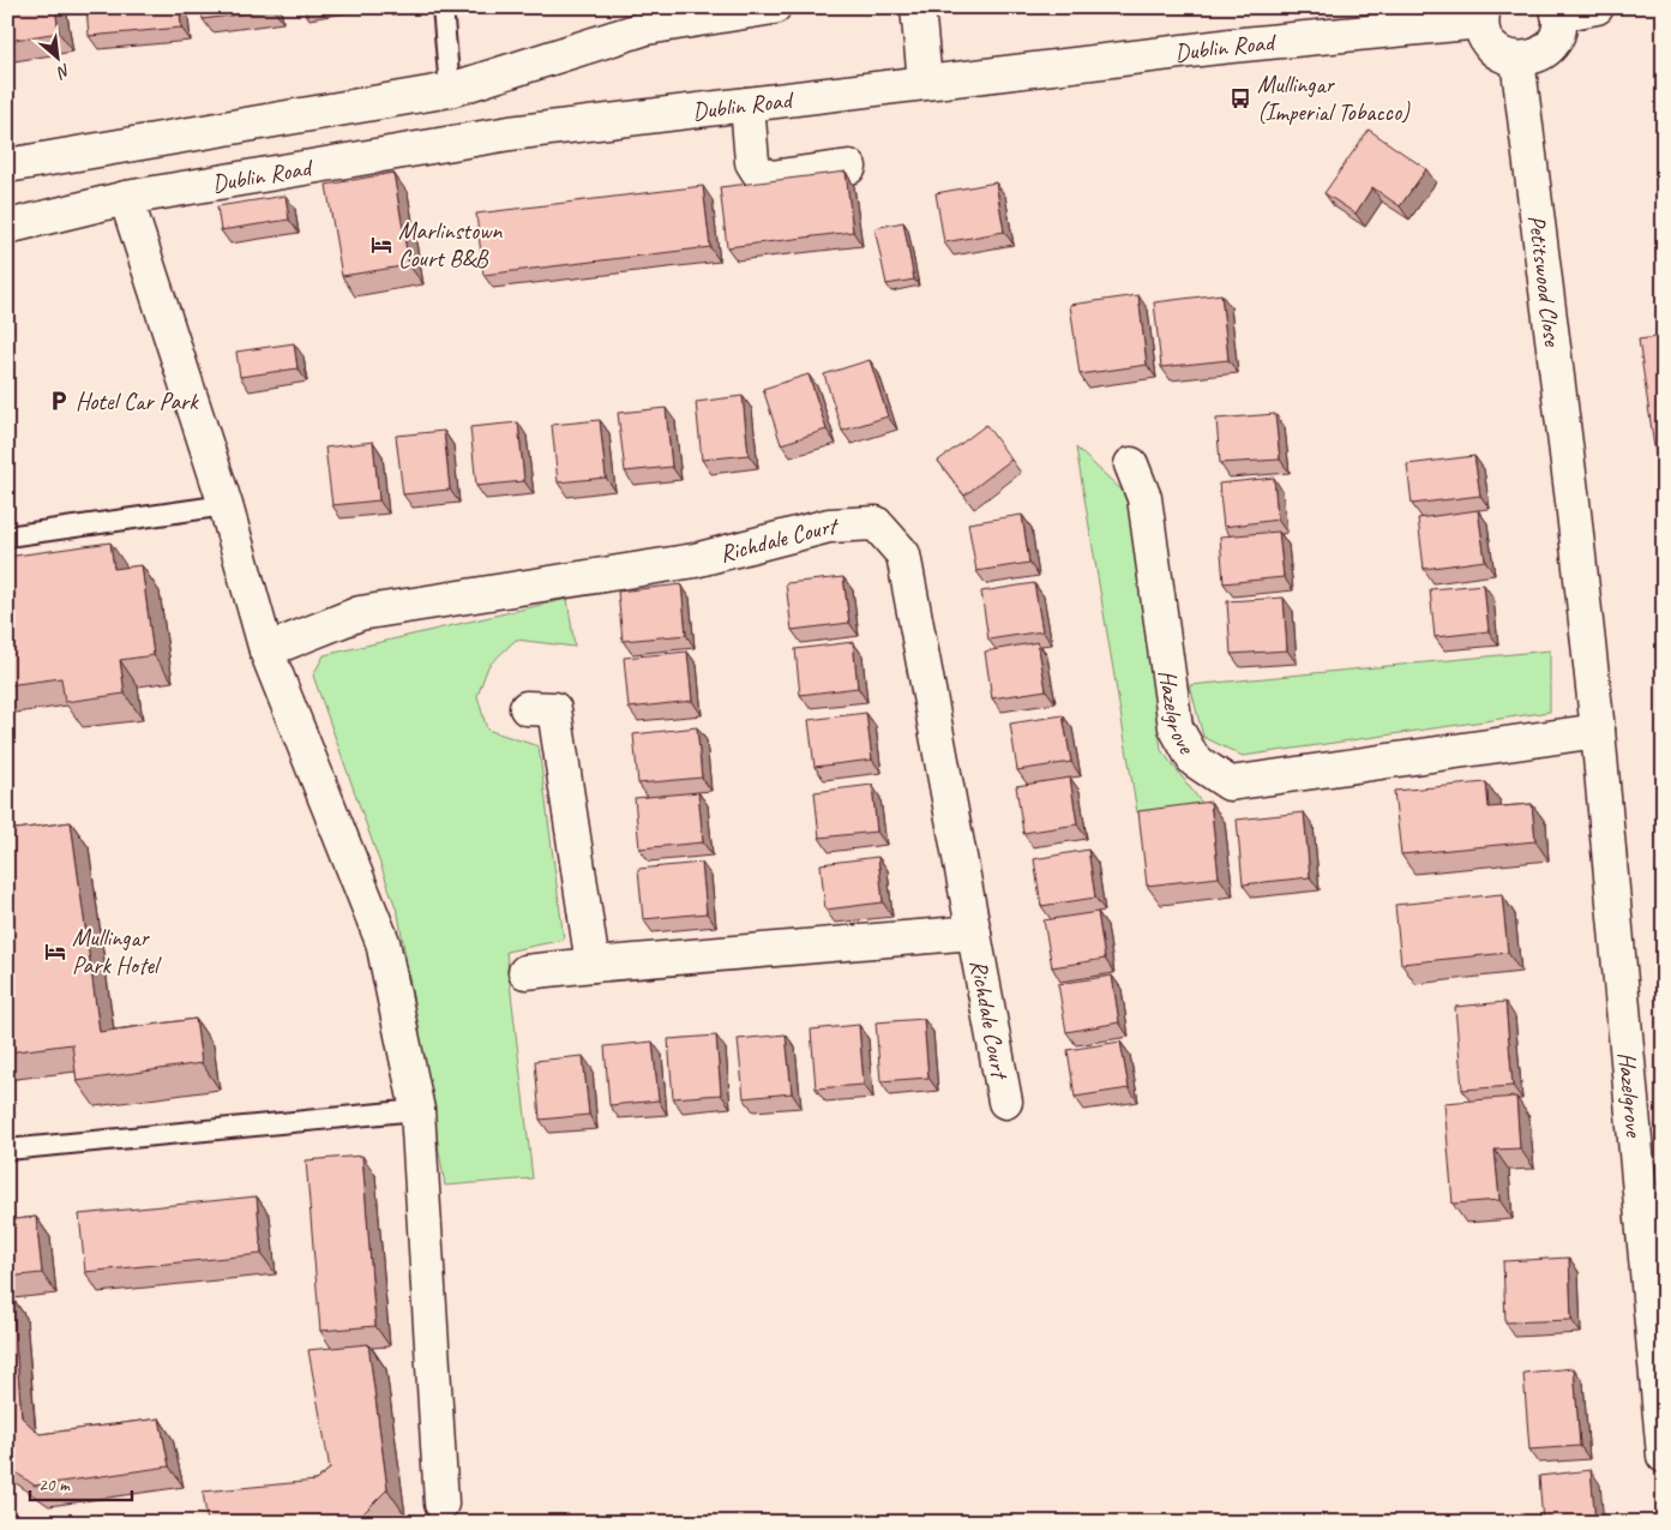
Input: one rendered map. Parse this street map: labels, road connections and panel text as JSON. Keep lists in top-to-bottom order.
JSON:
{
  "streets": {
    "street": [
      "Dublin Road",
      "Petitswood Close",
      "Richdale Court",
      "Hazelgrove"
    ]
  },
  "crossings": [
    ["Petitswood Close", "Hazelgrove"]
  ],
  "places": {
    "bus stop": ["Mullingar (Imperial Tobacco)"],
    "hotel": ["Marlinstown Court B&B", "Mullingar Park Hotel"],
    "parking": ["Hotel Car Park"]
  },
  "scale_bar": "20 m",
  "north": "bottom right"
}
